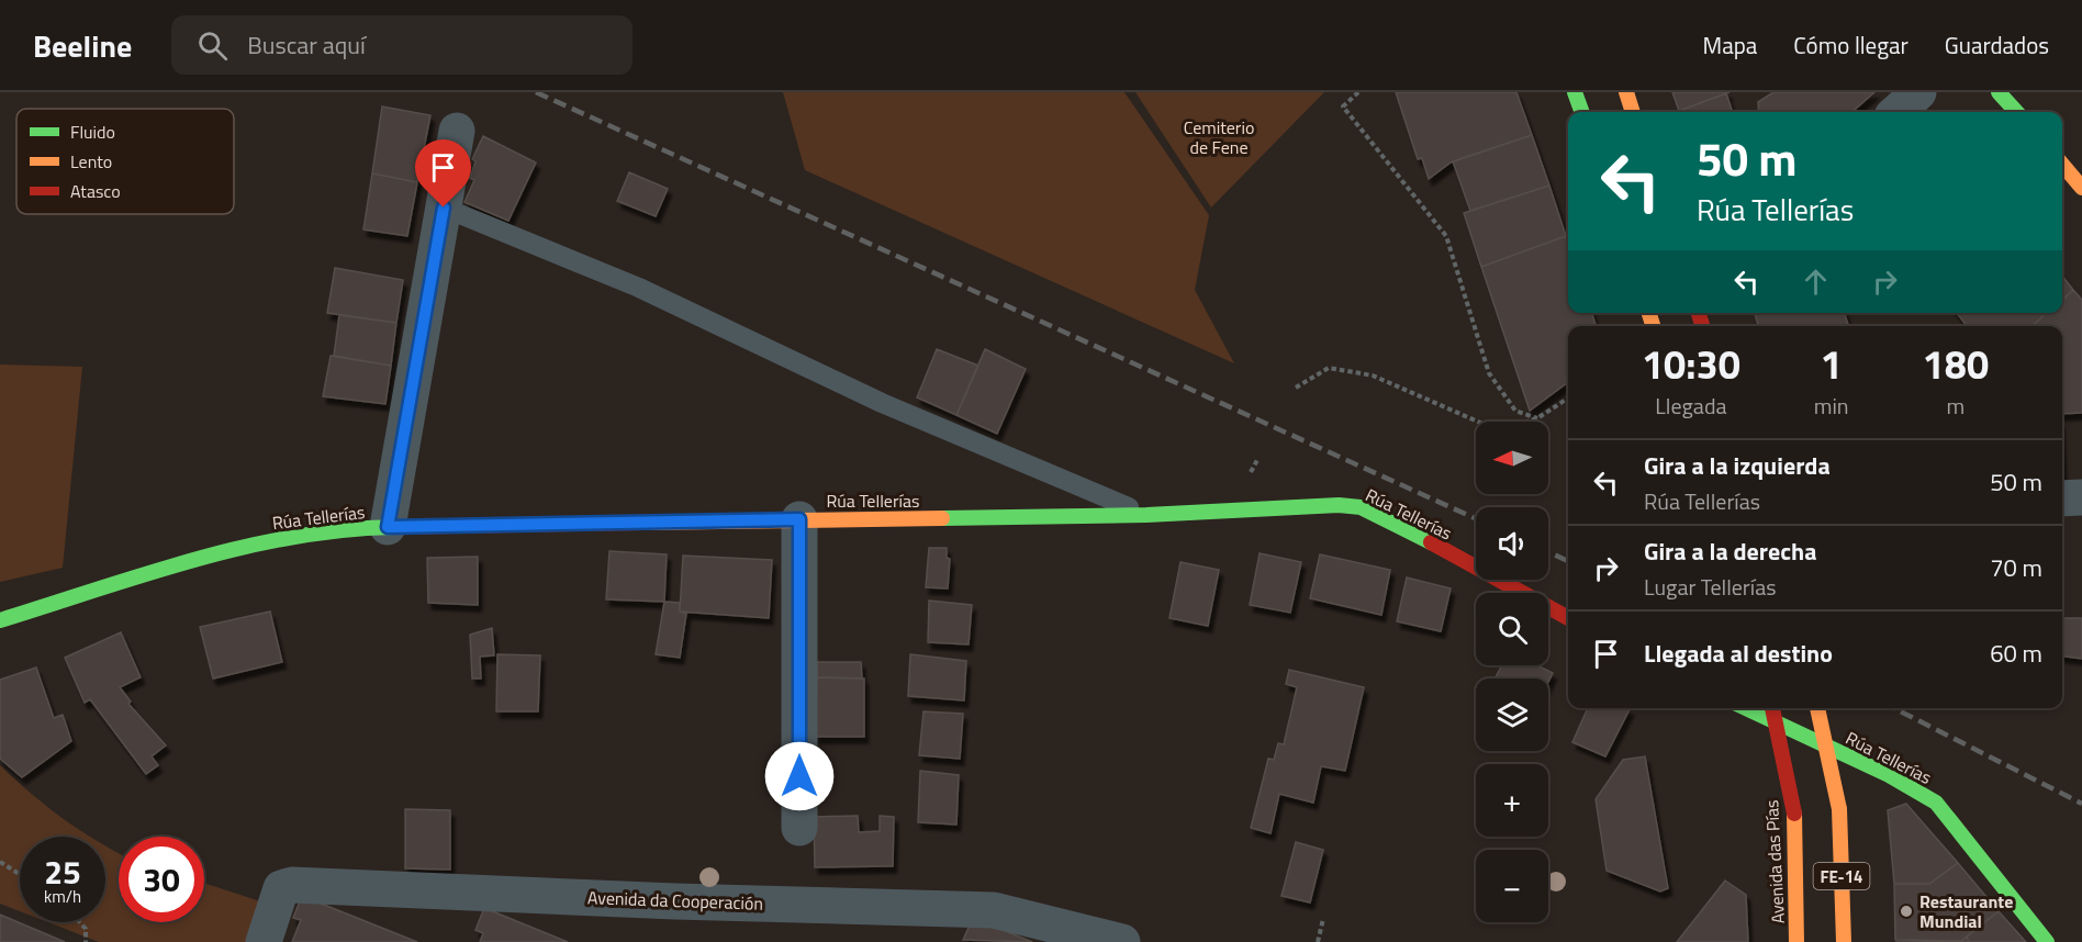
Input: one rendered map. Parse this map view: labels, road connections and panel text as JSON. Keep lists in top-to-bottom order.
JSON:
{
  "streets": {
    "main road": ["Rúa Tellerías", "Avenida das Pías", "FE-14"],
    "street": ["Avenida da Cooperación"]
  },
  "parks": ["Cemiterio de Fene"],
  "places": ["Restaurante Mundial"],
  "legend": ["Fluido", "Lento", "Atasco"],
  "north": "left",
  "page": {
    "header": "Beeline",
    "search": "Buscar aquí",
    "nav": ["Mapa", "Cómo llegar", "Guardados"],
    "turn": ["50 m", "Rúa Tellerías"],
    "eta": [
      "10:30",
      "Llegada",
      "1",
      "min",
      "180",
      "m"
    ],
    "map_buttons": ["+", "−"],
    "list": [
      {
        "name": "Gira a la izquierda",
        "note": "Rúa Tellerías",
        "value": "50 m"
      },
      {
        "name": "Gira a la derecha",
        "note": "Lugar Tellerías",
        "value": "70 m"
      },
      {
        "name": "Llegada al destino",
        "value": "60 m"
      }
    ],
    "speed": "25 km/h",
    "limit": "30"
  }
}
